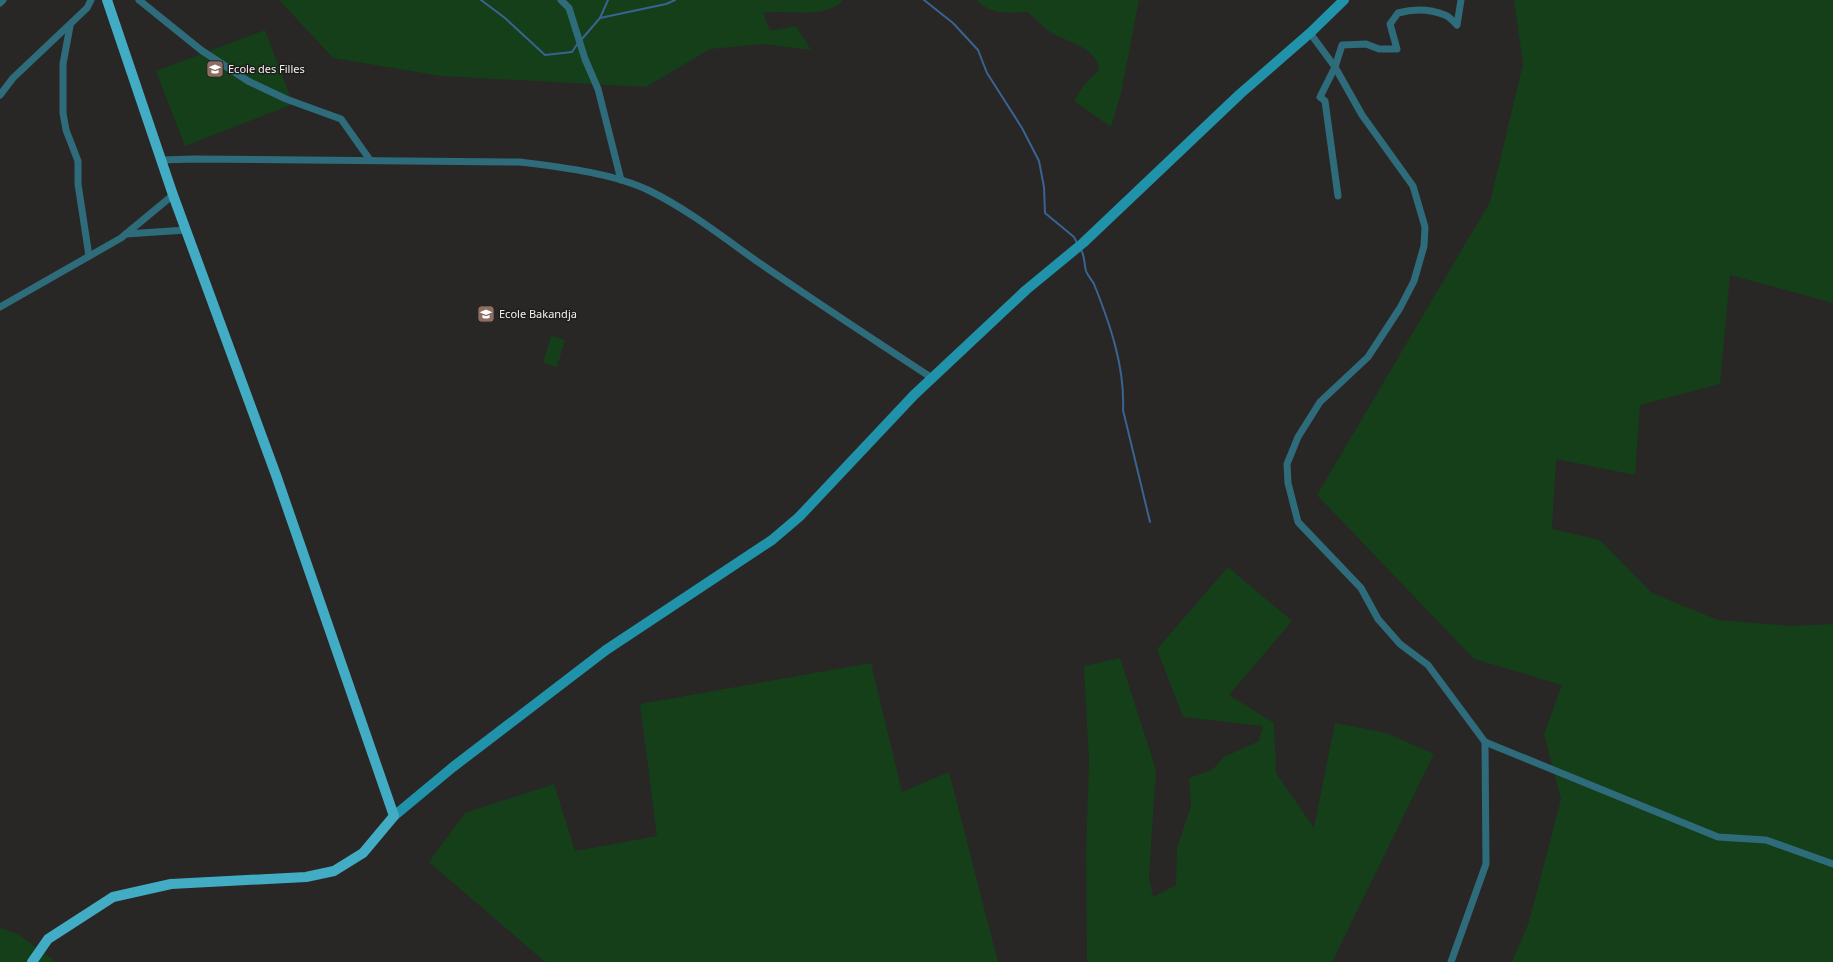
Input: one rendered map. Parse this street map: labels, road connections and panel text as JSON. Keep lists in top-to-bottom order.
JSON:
{
  "places": {
    "school or university": ["Ecole des Filles", "Ecole Bakandja"]
  }
}
